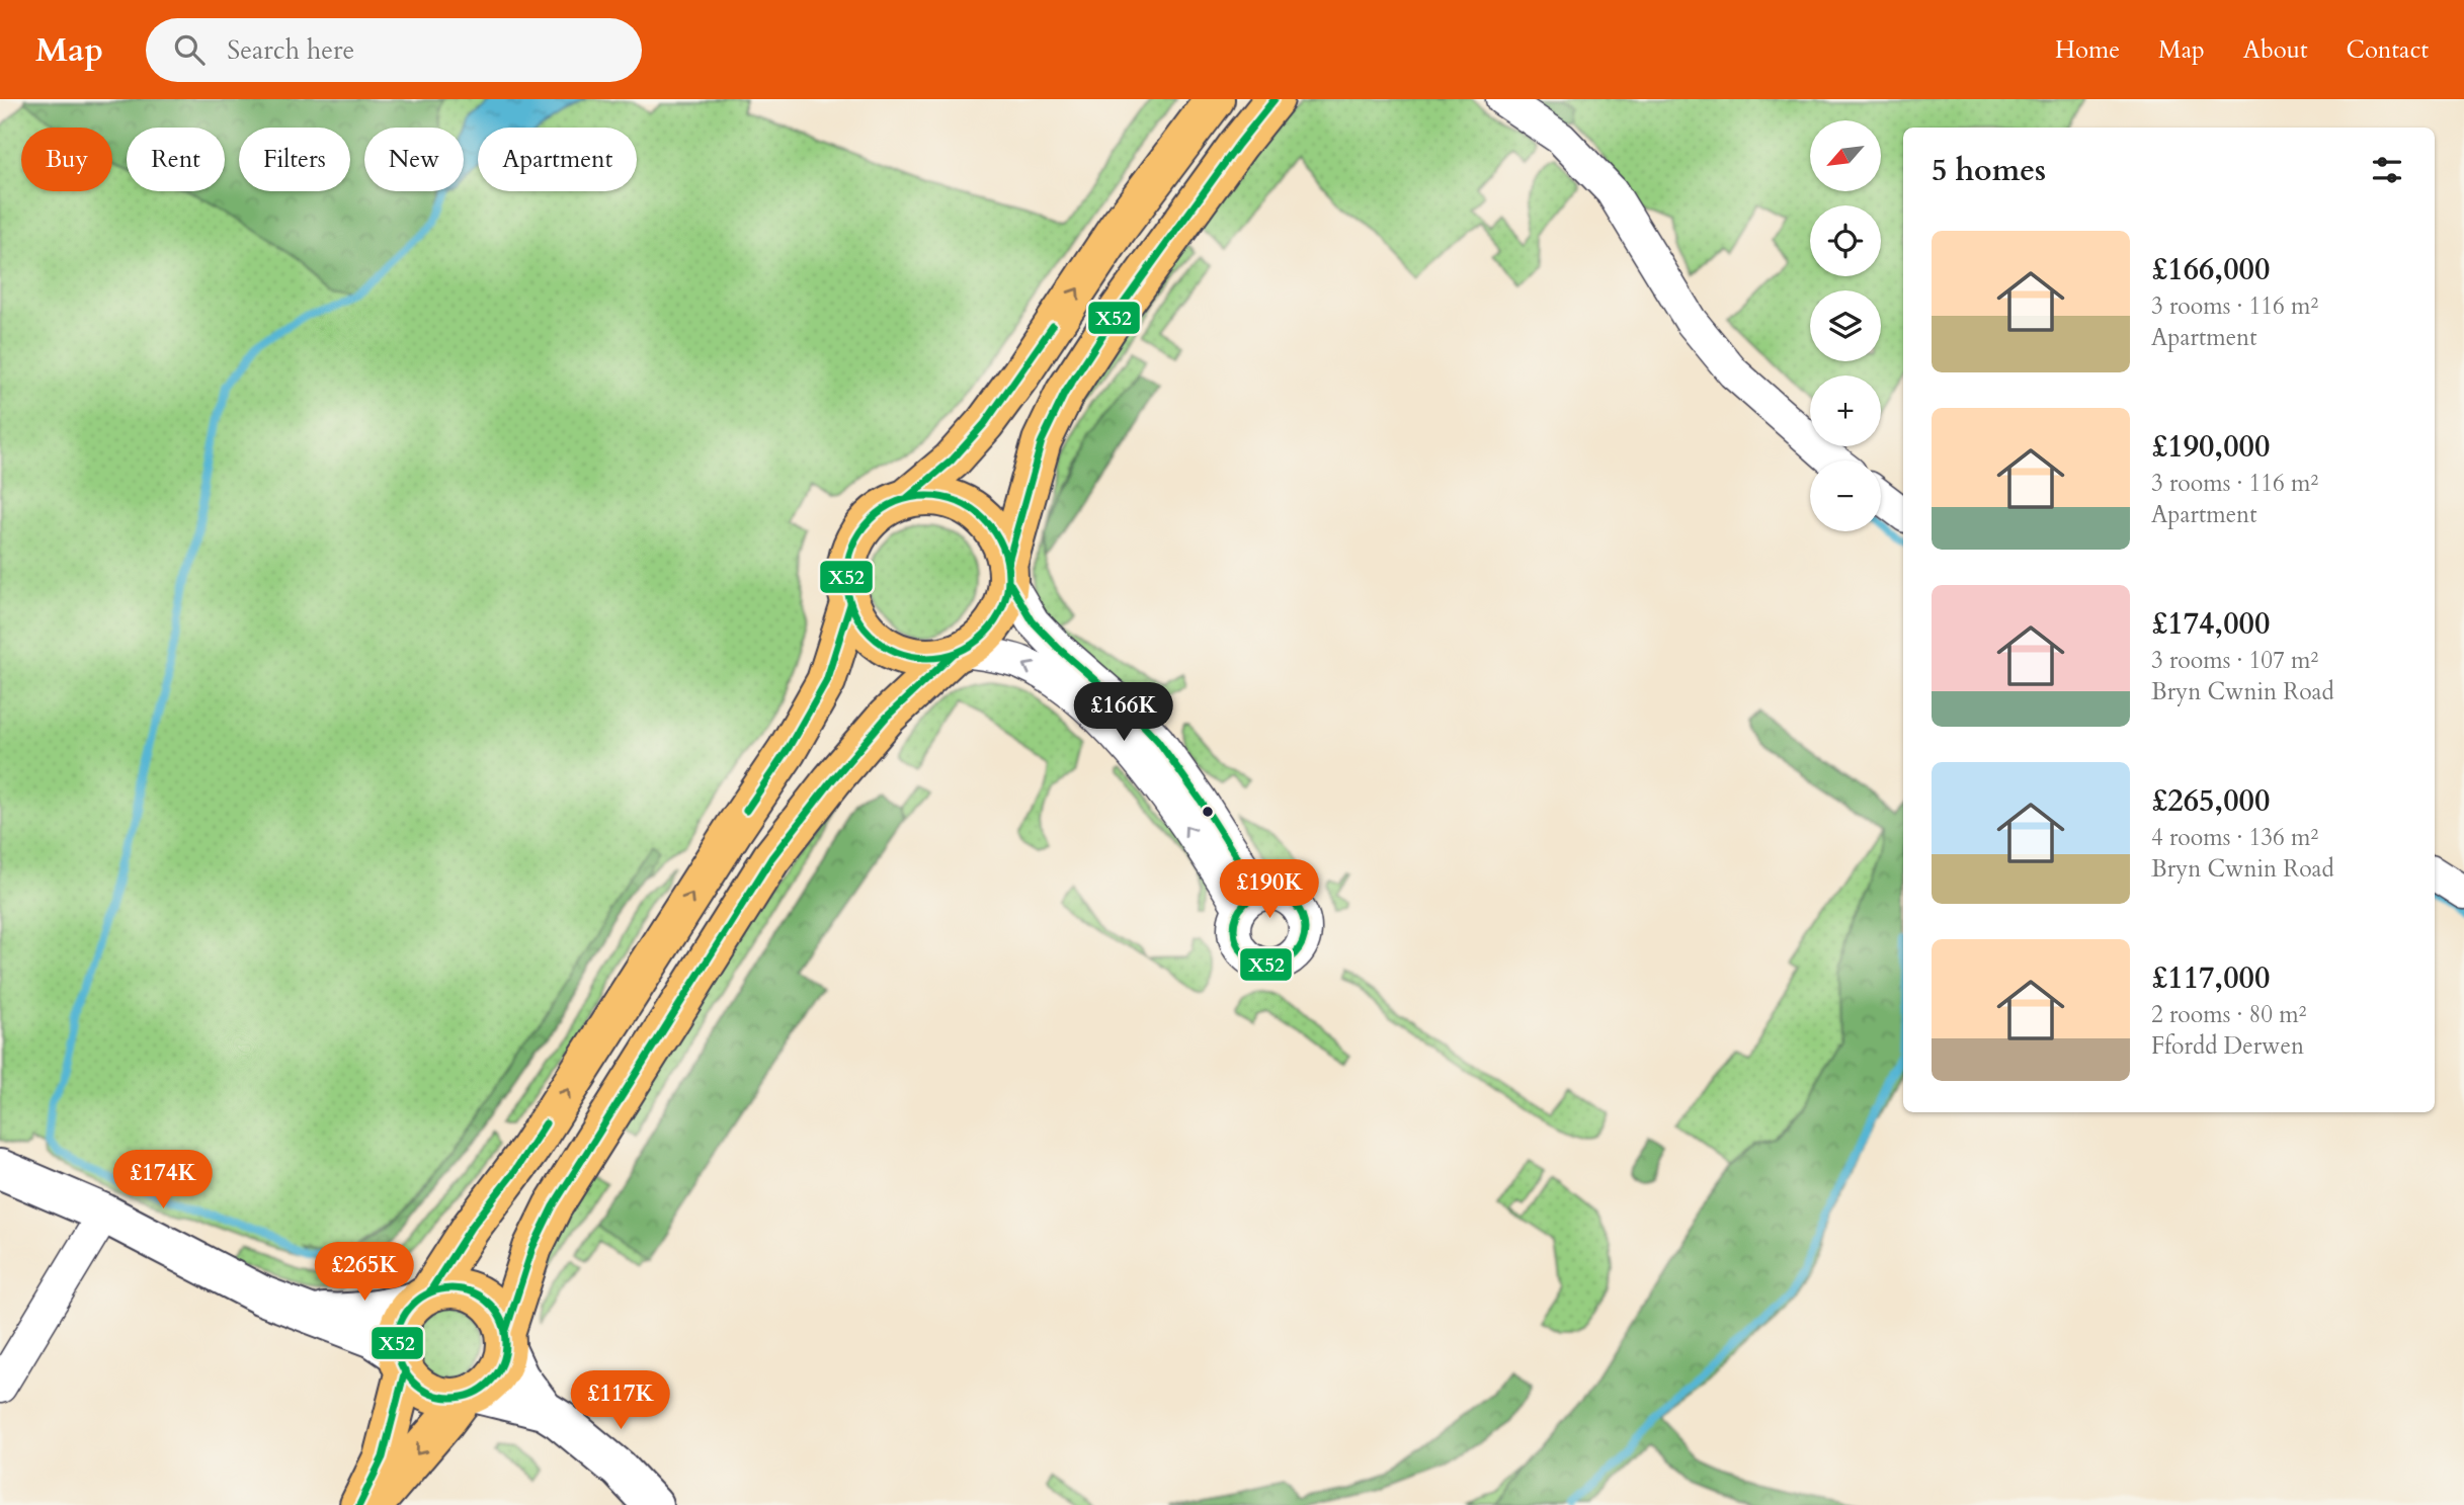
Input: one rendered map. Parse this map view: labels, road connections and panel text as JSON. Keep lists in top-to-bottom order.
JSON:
{
  "lines": ["transit line X52"],
  "north": "bottom left",
  "page": {
    "header": "Map",
    "search": "Search here",
    "nav": [
      "Home",
      "Map",
      "About",
      "Contact"
    ],
    "map_buttons": ["+", "−"],
    "chip": [
      "Buy",
      "Rent",
      "Filters",
      "New",
      "Apartment"
    ],
    "heading": "5 homes",
    "list": [
      {
        "name": "£166,000",
        "note": "3 rooms · 116 m² · Apartment"
      },
      {
        "name": "£190,000",
        "note": "3 rooms · 116 m² · Apartment"
      },
      {
        "name": "£174,000",
        "note": "3 rooms · 107 m² · Bryn Cwnin Road"
      },
      {
        "name": "£265,000",
        "note": "4 rooms · 136 m² · Bryn Cwnin Road"
      },
      {
        "name": "£117,000",
        "note": "2 rooms · 80 m² · Ffordd Derwen"
      }
    ],
    "price": [
      "£166K",
      "£190K",
      "£174K",
      "£265K",
      "£117K"
    ]
  }
}
